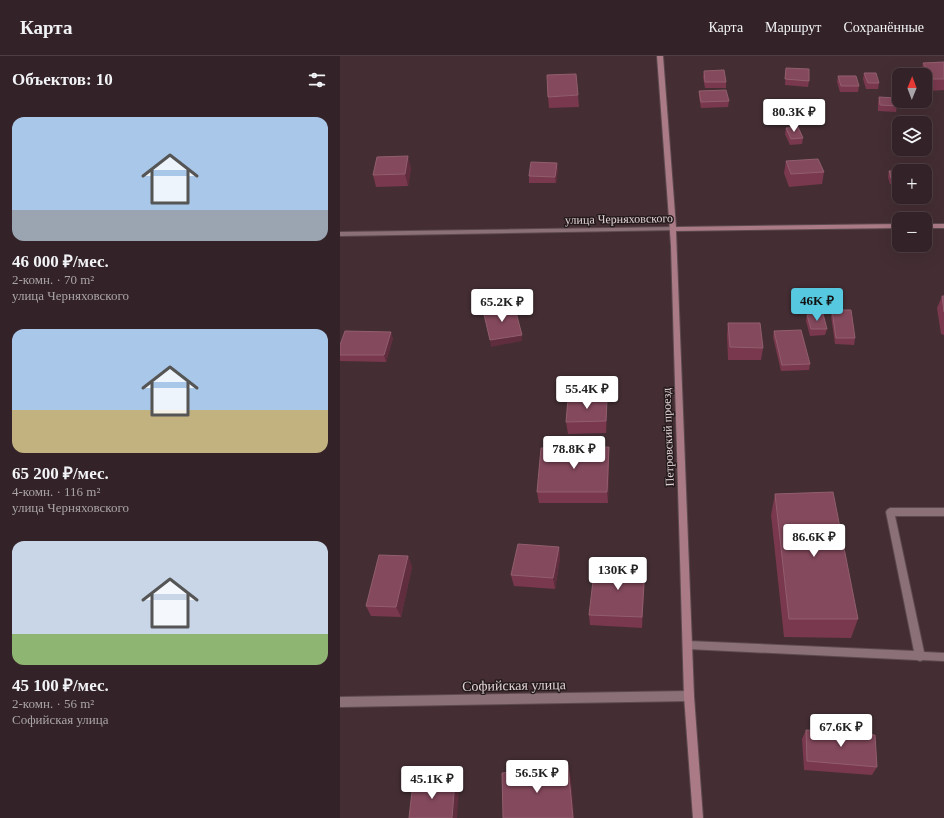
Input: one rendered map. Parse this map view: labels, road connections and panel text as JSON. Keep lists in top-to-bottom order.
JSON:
{
  "streets": {
    "street": ["улица Черняховского", "Петровский проезд", "Софийская улица"]
  },
  "crossings": [
    ["улица Черняховского", "Петровский проезд"],
    ["Петровский проезд", "Софийская улица"]
  ],
  "north": "top",
  "page": {
    "header": "Карта",
    "nav": ["Карта", "Маршрут", "Сохранённые"],
    "heading": "Объектов: 10",
    "map_buttons": ["+", "−"],
    "price": [
      "80.3K ₽",
      "46K ₽",
      "65.2K ₽",
      "55.4K ₽",
      "78.8K ₽",
      "86.6K ₽",
      "130K ₽",
      "67.6K ₽",
      "56.5K ₽",
      "45.1K ₽"
    ],
    "list": [
      {
        "name": "46 000 ₽/мес.",
        "note": "2-комн. · 70 m² · улица Черняховского"
      },
      {
        "name": "65 200 ₽/мес.",
        "note": "4-комн. · 116 m² · улица Черняховского"
      },
      {
        "name": "45 100 ₽/мес.",
        "note": "2-комн. · 56 m² · Софийская улица"
      }
    ]
  }
}
